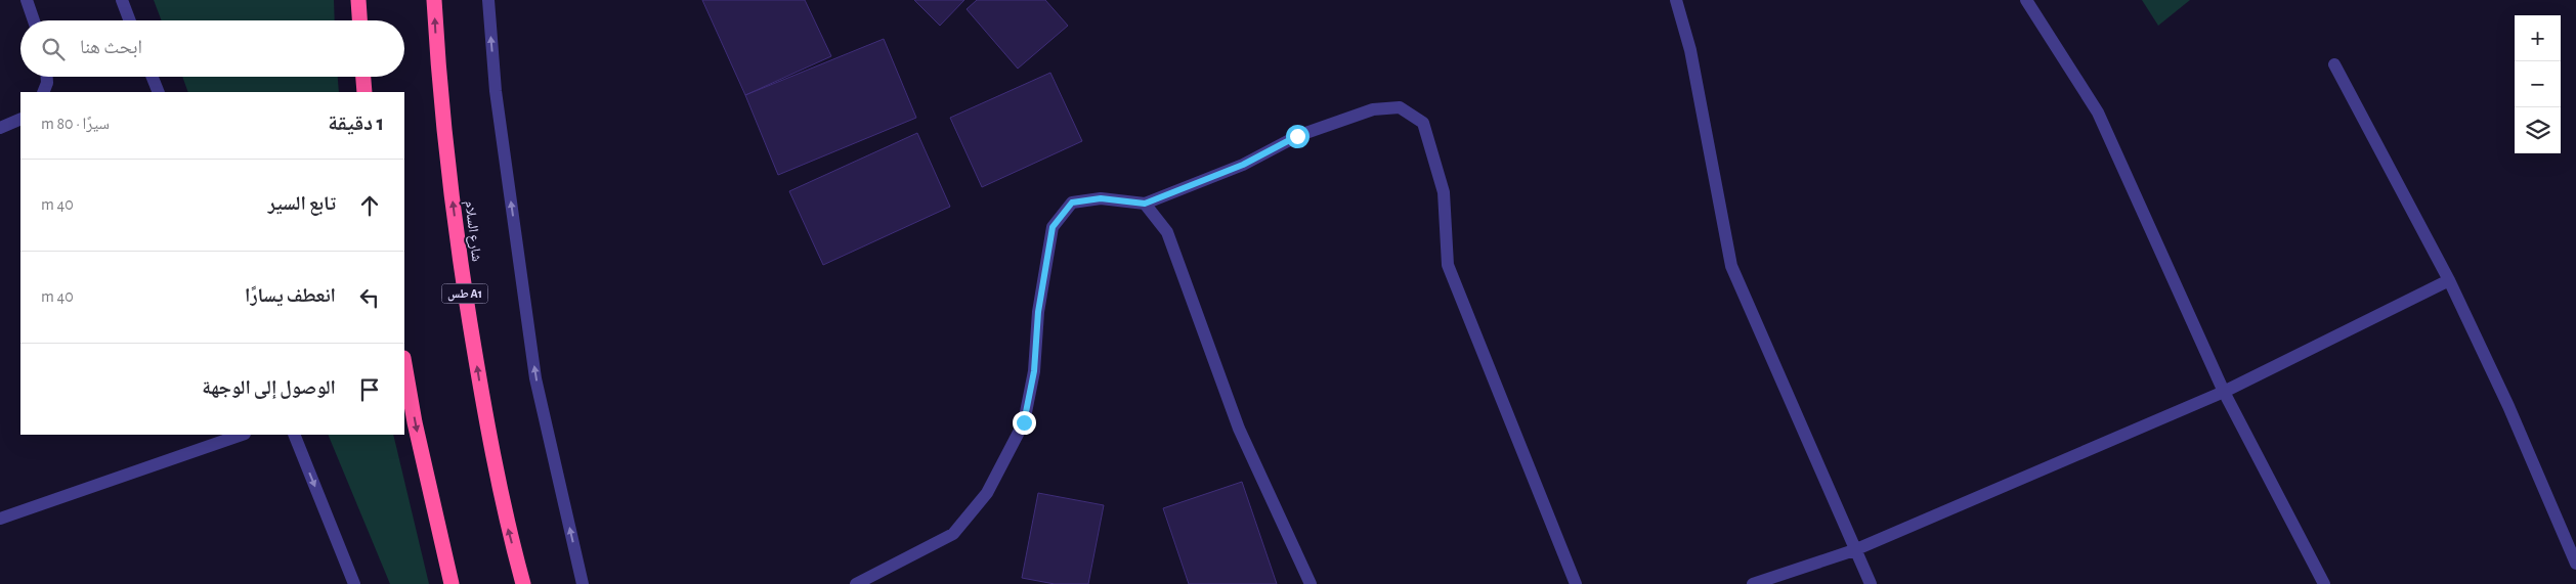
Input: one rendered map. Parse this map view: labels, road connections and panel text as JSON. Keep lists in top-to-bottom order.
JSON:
{
  "streets": {
    "highway": ["شارع السلام", "طس A1"]
  },
  "page": {
    "map_buttons": ["+", "−"],
    "search": "ابحث هنا",
    "heading": ["1 دقيقة", "سيرًا · 80 m"],
    "list": [
      ["تابع السير", "40 m"],
      ["انعطف يسارًا", "40 m"],
      "الوصول إلى الوجهة"
    ]
  }
}
